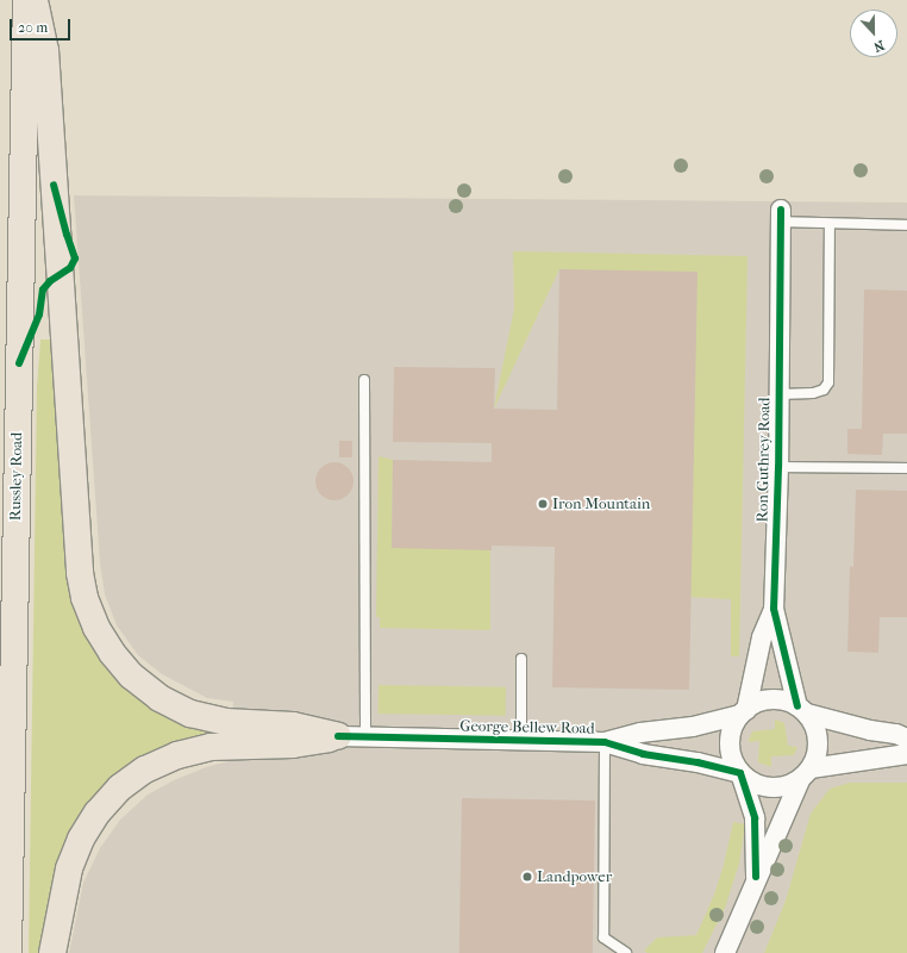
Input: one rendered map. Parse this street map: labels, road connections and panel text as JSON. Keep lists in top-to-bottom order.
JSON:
{
  "streets": {
    "highway": ["Russley Road"],
    "street": ["Ron Guthrey Road", "George Bellew Road"]
  },
  "crossings": [
    ["Ron Guthrey Road", "George Bellew Road"]
  ],
  "places": ["Iron Mountain", "Landpower"],
  "scale_bar": "20 m",
  "north": "bottom"
}
